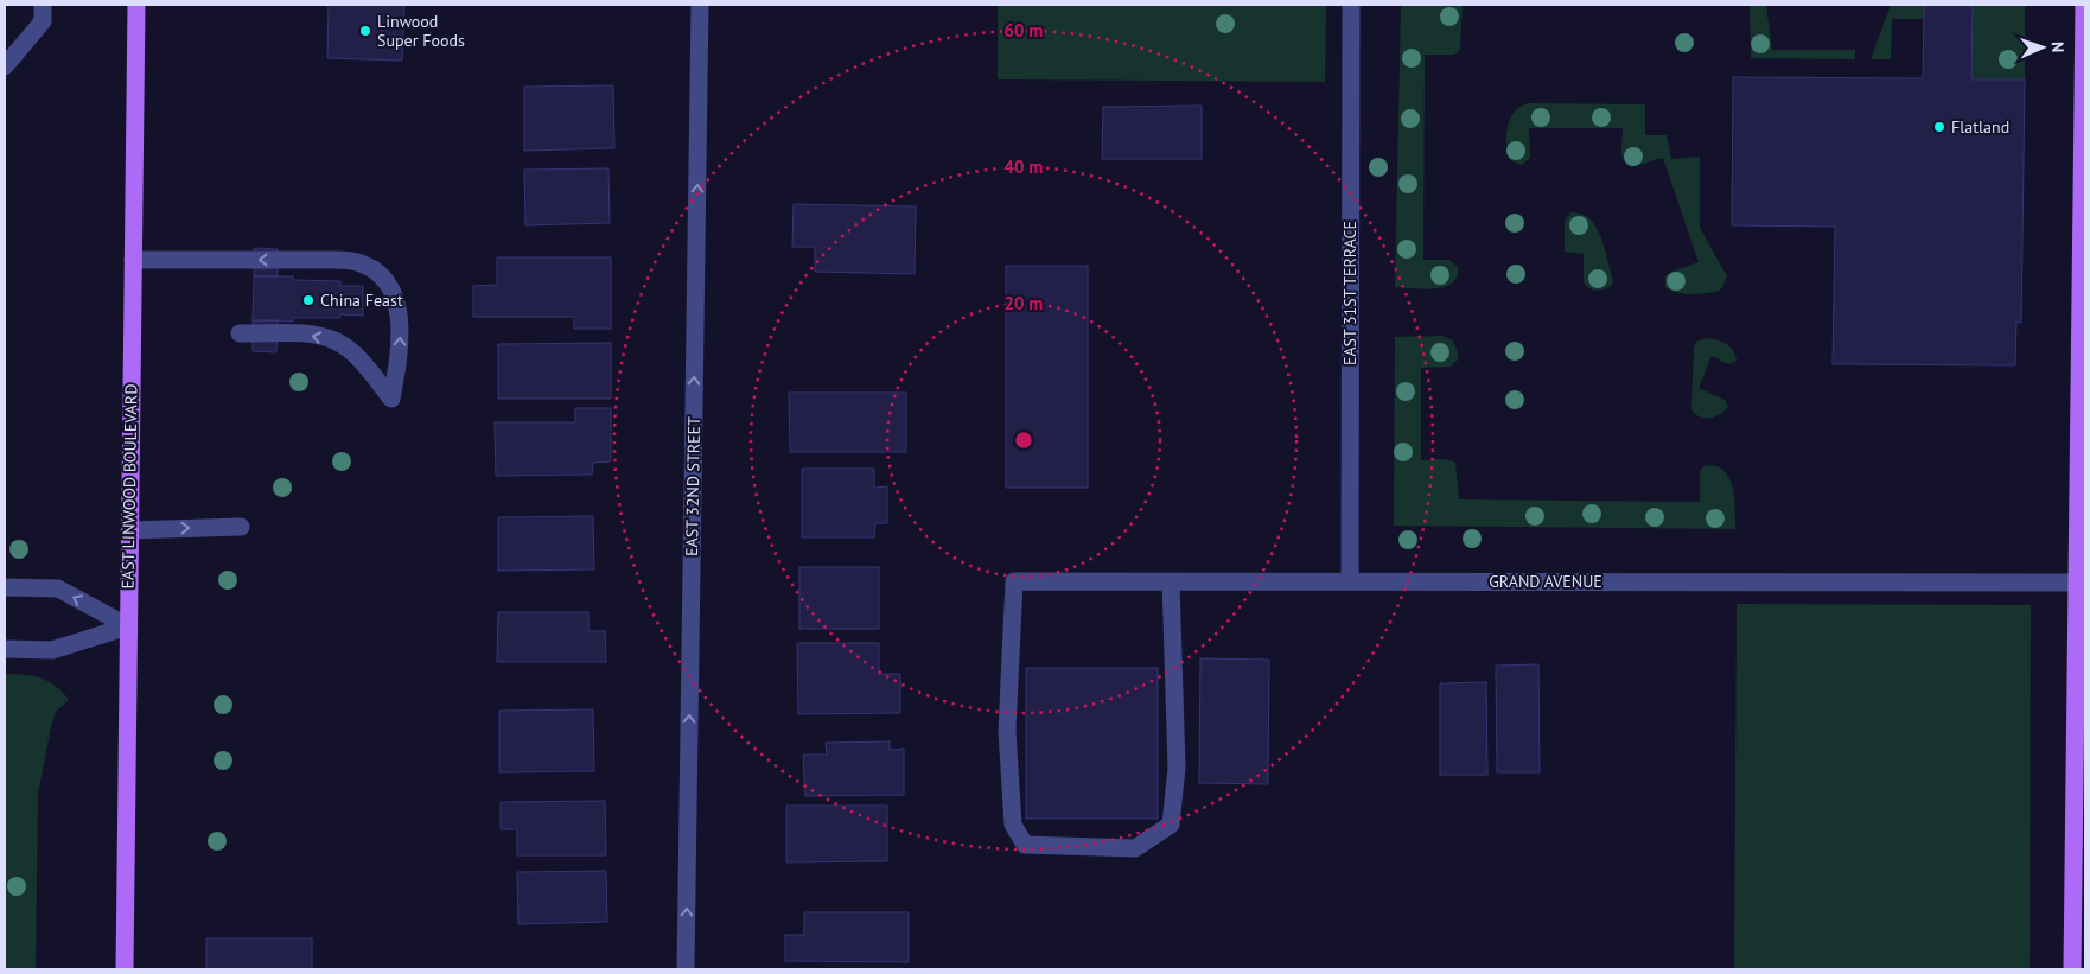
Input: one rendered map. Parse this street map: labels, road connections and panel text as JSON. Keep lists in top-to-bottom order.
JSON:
{
  "streets": {
    "main road": ["EAST LINWOOD BOULEVARD"],
    "street": ["EAST 31ST TERRACE", "EAST 32ND STREET", "GRAND AVENUE"]
  },
  "crossings": [
    ["EAST 31ST TERRACE", "GRAND AVENUE"]
  ],
  "one_way": ["EAST 32ND STREET"],
  "places": ["Linwood Super Foods", "Flatland", "China Feast"],
  "north": "right",
  "rings": ["60 m", "40 m", "20 m"]
}
